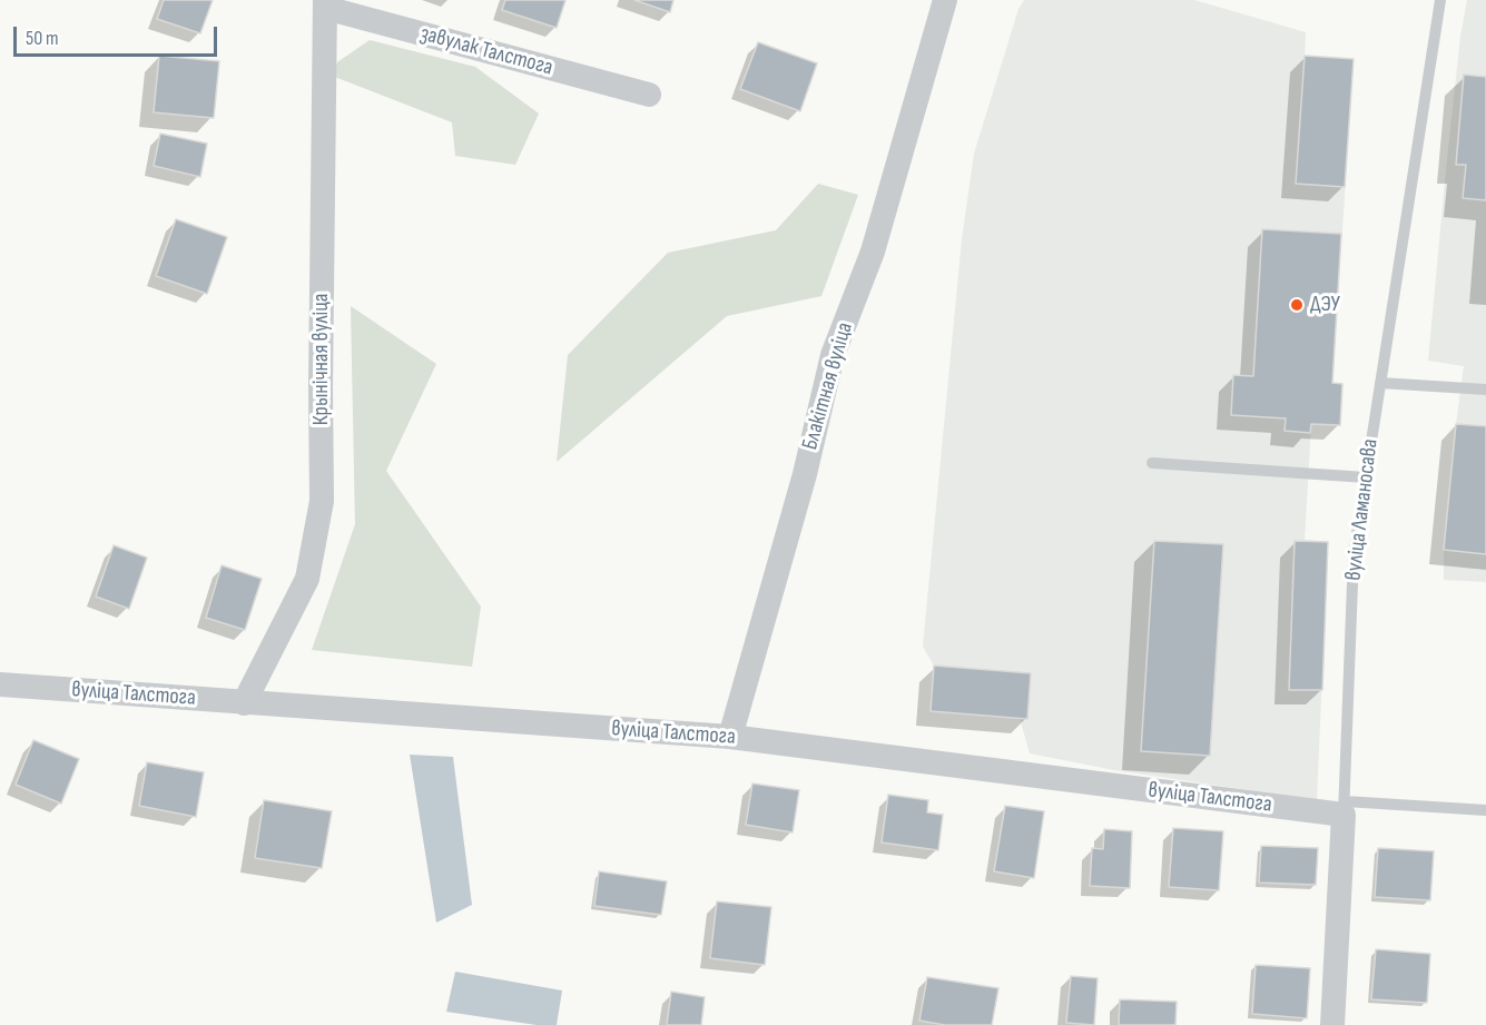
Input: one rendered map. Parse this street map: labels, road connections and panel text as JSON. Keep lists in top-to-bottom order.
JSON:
{
  "streets": {
    "street": [
      "завулак Талстога",
      "Крынічная вуліца",
      "Блакітная вуліца",
      "вуліца Ламаносава",
      "вуліца Талстога"
    ]
  },
  "crossings": [
    ["завулак Талстога", "Крынічная вуліца"],
    ["Крынічная вуліца", "вуліца Талстога"],
    ["Блакітная вуліца", "вуліца Талстога"],
    ["вуліца Ламаносава", "вуліца Талстога"]
  ],
  "places": ["ДЭУ"],
  "scale_bar": "50 m"
}
